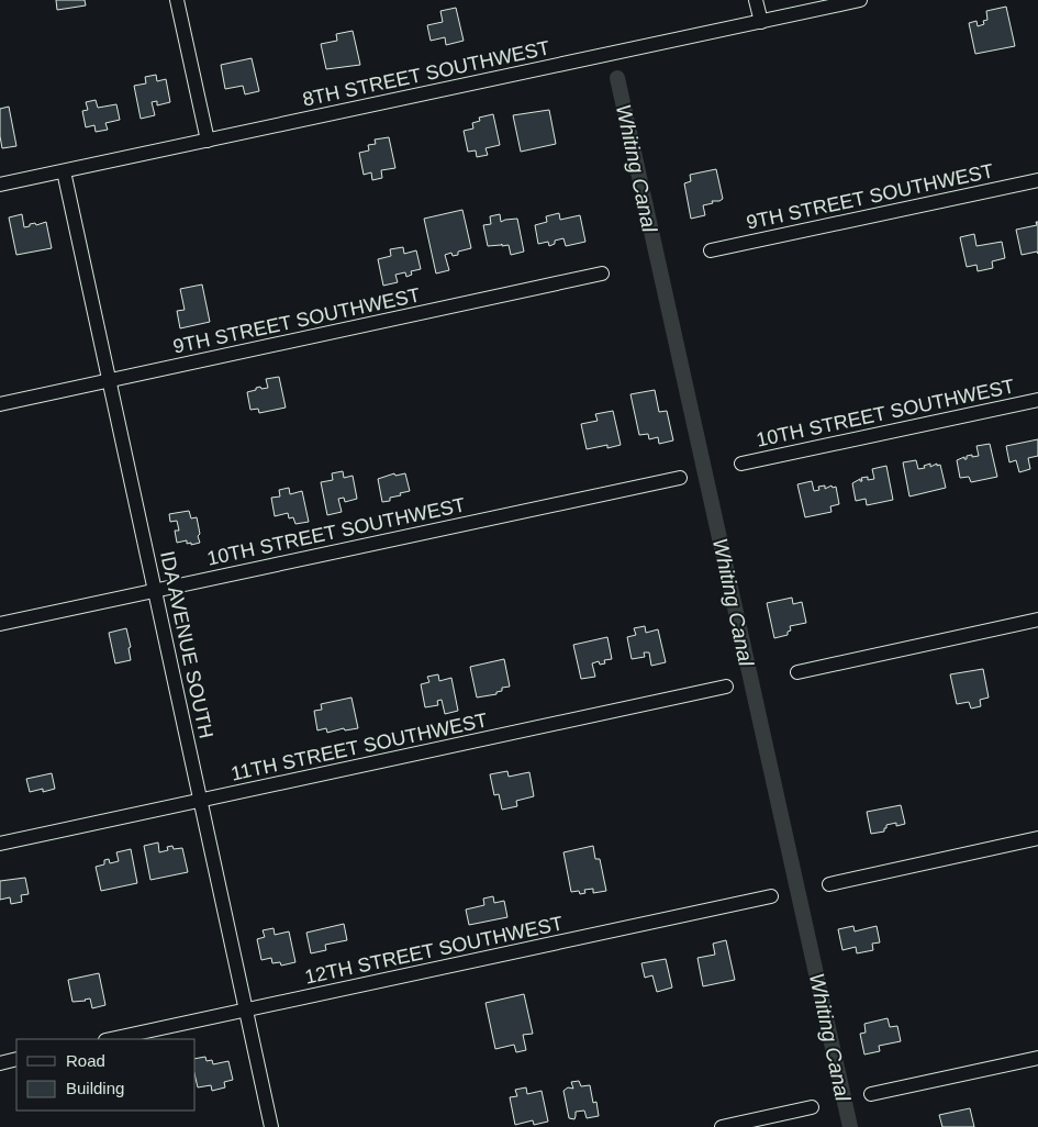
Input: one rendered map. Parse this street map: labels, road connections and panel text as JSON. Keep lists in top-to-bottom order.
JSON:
{
  "streets": {
    "street": [
      "8TH STREET SOUTHWEST",
      "9TH STREET SOUTHWEST",
      "10TH STREET SOUTHWEST",
      "IDA AVENUE SOUTH",
      "11TH STREET SOUTHWEST",
      "12TH STREET SOUTHWEST"
    ]
  },
  "crossings": [
    ["8TH STREET SOUTHWEST", "IDA AVENUE SOUTH"],
    ["9TH STREET SOUTHWEST", "IDA AVENUE SOUTH"],
    ["10TH STREET SOUTHWEST", "IDA AVENUE SOUTH"],
    ["IDA AVENUE SOUTH", "11TH STREET SOUTHWEST"],
    ["IDA AVENUE SOUTH", "12TH STREET SOUTHWEST"]
  ],
  "water": ["Whiting Canal"],
  "legend": ["Road", "Building"]
}
